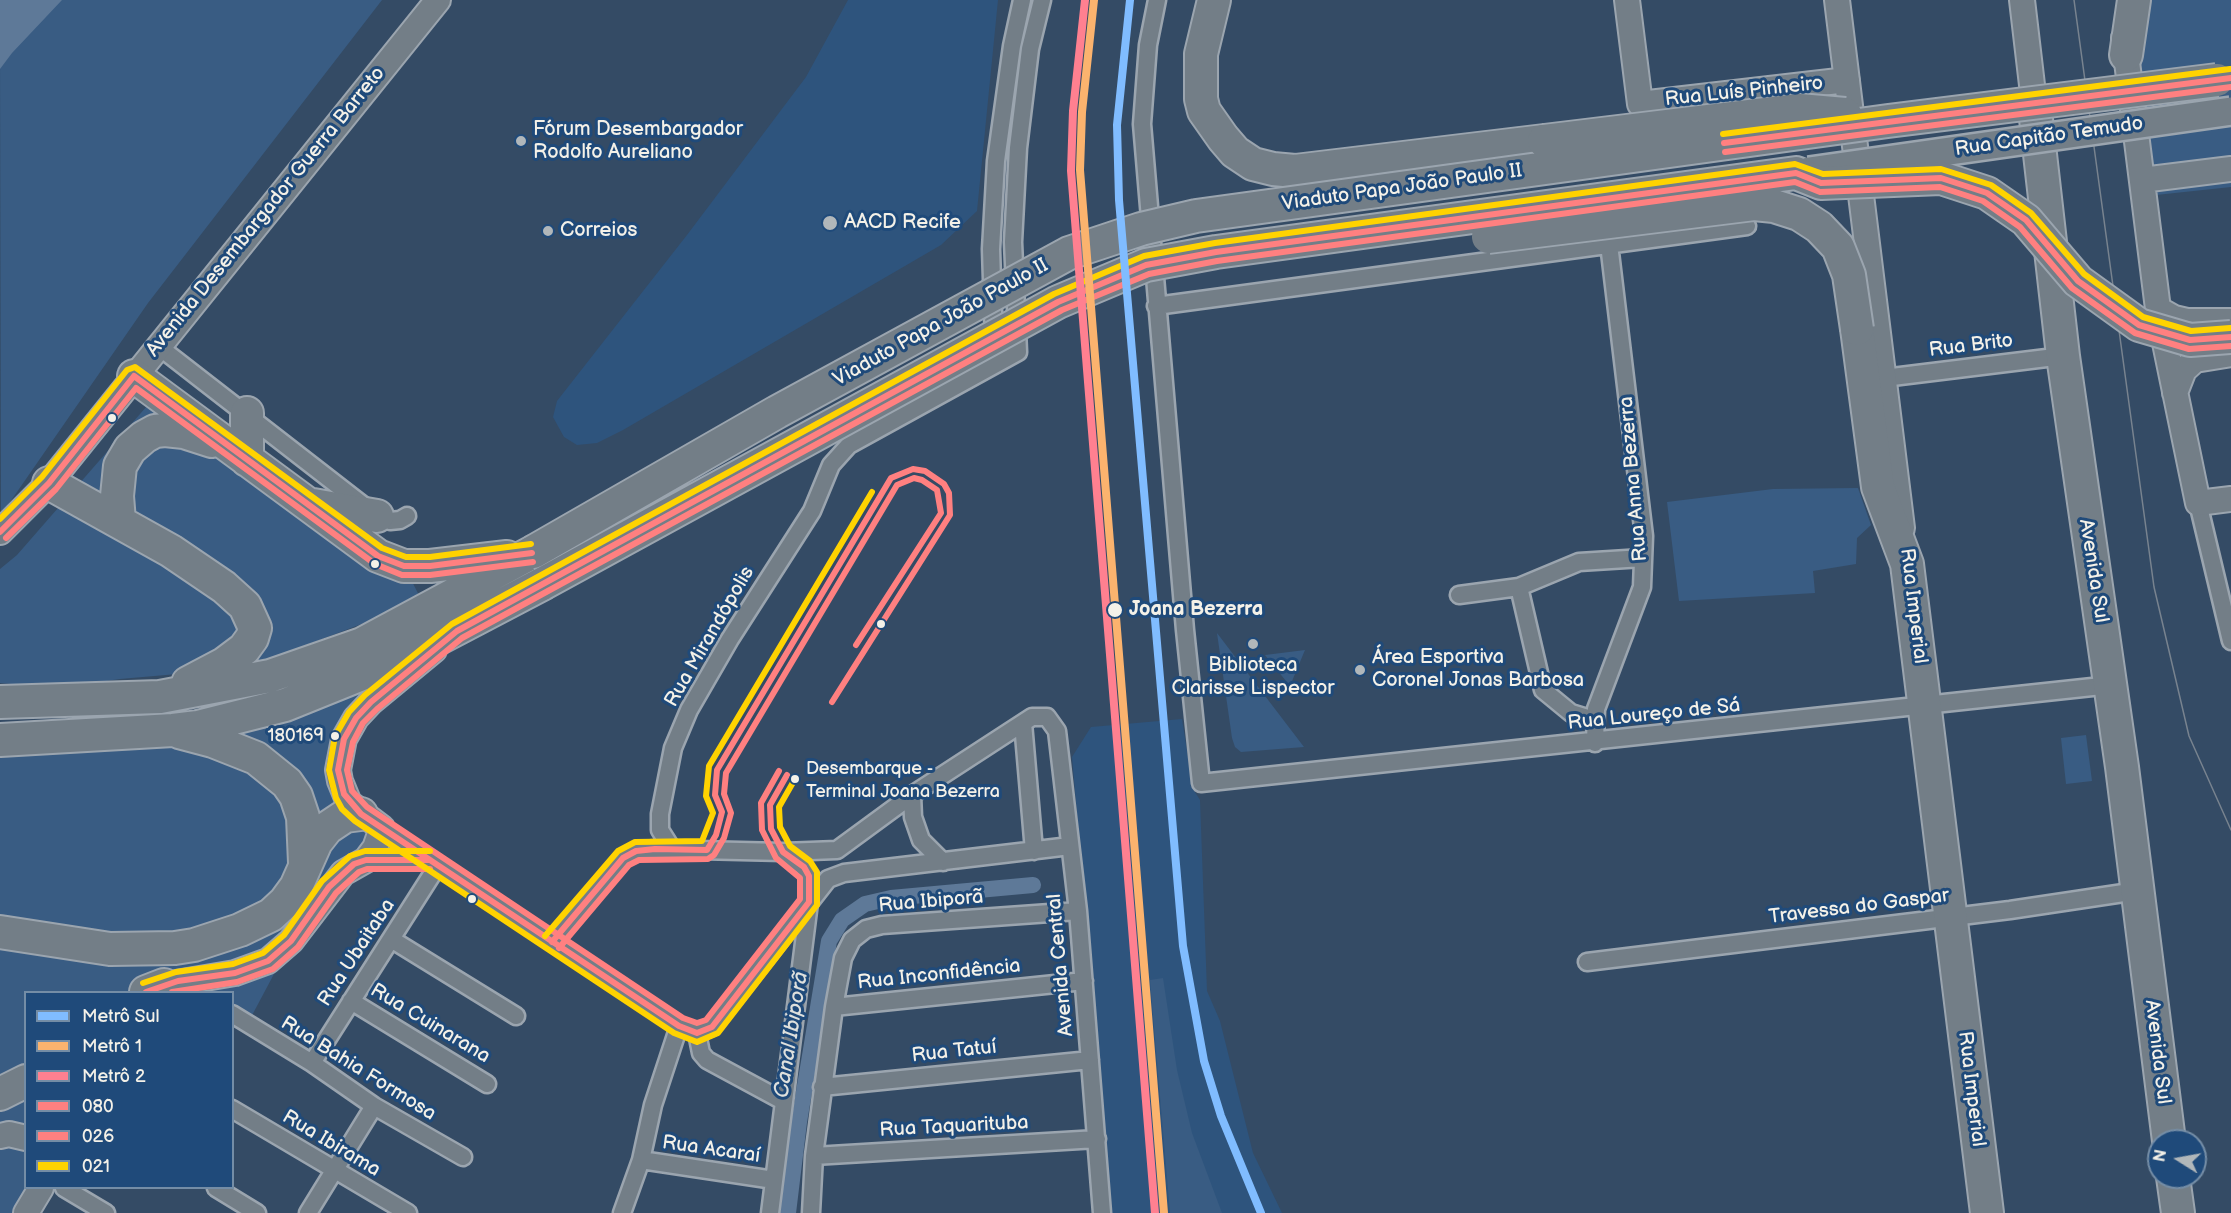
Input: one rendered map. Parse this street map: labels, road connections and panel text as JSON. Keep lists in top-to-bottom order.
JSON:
{
  "streets": {
    "highway": ["Viaduto Papa João Paulo II", "Avenida Sul", "Rua Imperial"],
    "main road": ["Rua Capitão Temudo"],
    "street": [
      "Rua Luís Pinheiro",
      "Avenida Desembargador Guerra Barreto",
      "Rua Brito",
      "Rua Anna Bezerra",
      "Rua Mirandópolis",
      "Rua Loureço de Sá",
      "Rua Ibiporã",
      "Travessa do Gaspar",
      "Rua Ubaitaba",
      "Avenida Central",
      "Rua Inconfidência",
      "Rua Cuinarana",
      "Rua Tatuí",
      "Rua Bahia Formosa",
      "Rua Taquarituba",
      "Rua Ibirama",
      "Rua Acaraí"
    ]
  },
  "crossings": [
    ["Rua Luís Pinheiro", "Rua Imperial"],
    ["Rua Capitão Temudo", "Viaduto Papa João Paulo II"],
    ["Rua Brito", "Avenida Sul"],
    ["Rua Brito", "Rua Imperial"],
    ["Rua Anna Bezerra", "Rua Loureço de Sá"],
    ["Avenida Sul", "Rua Loureço de Sá"],
    ["Avenida Sul", "Travessa do Gaspar"],
    ["Rua Imperial", "Rua Loureço de Sá"],
    ["Rua Imperial", "Travessa do Gaspar"],
    ["Rua Ibiporã", "Avenida Central"],
    ["Rua Ibiporã", "Rua Inconfidência"],
    ["Rua Ibiporã", "Rua Tatuí"],
    ["Rua Ibiporã", "Rua Taquarituba"],
    ["Rua Ubaitaba", "Rua Cuinarana"],
    ["Rua Ubaitaba", "Rua Bahia Formosa"],
    ["Avenida Central", "Rua Inconfidência"],
    ["Avenida Central", "Rua Tatuí"],
    ["Avenida Central", "Rua Taquarituba"]
  ],
  "water": ["Canal Ibiporã"],
  "places": [
    "Fórum Desembargador Rodolfo Aureliano",
    "AACD Recife",
    "Correios",
    "Joana Bezerra",
    "Biblioteca Clarisse Lispector",
    "Área Esportiva Coronel Jonas Barbosa",
    "180169",
    "Desembarque - Terminal Joana Bezerra"
  ],
  "lines": [
    "metro line Sul",
    "metro line 1",
    "metro line 2",
    "transit line 021",
    "transit line 080",
    "transit line 026"
  ],
  "legend": [
    "Metrô Sul",
    "Metrô 1",
    "Metrô 2",
    "080",
    "026",
    "021"
  ],
  "north": "left"
}
